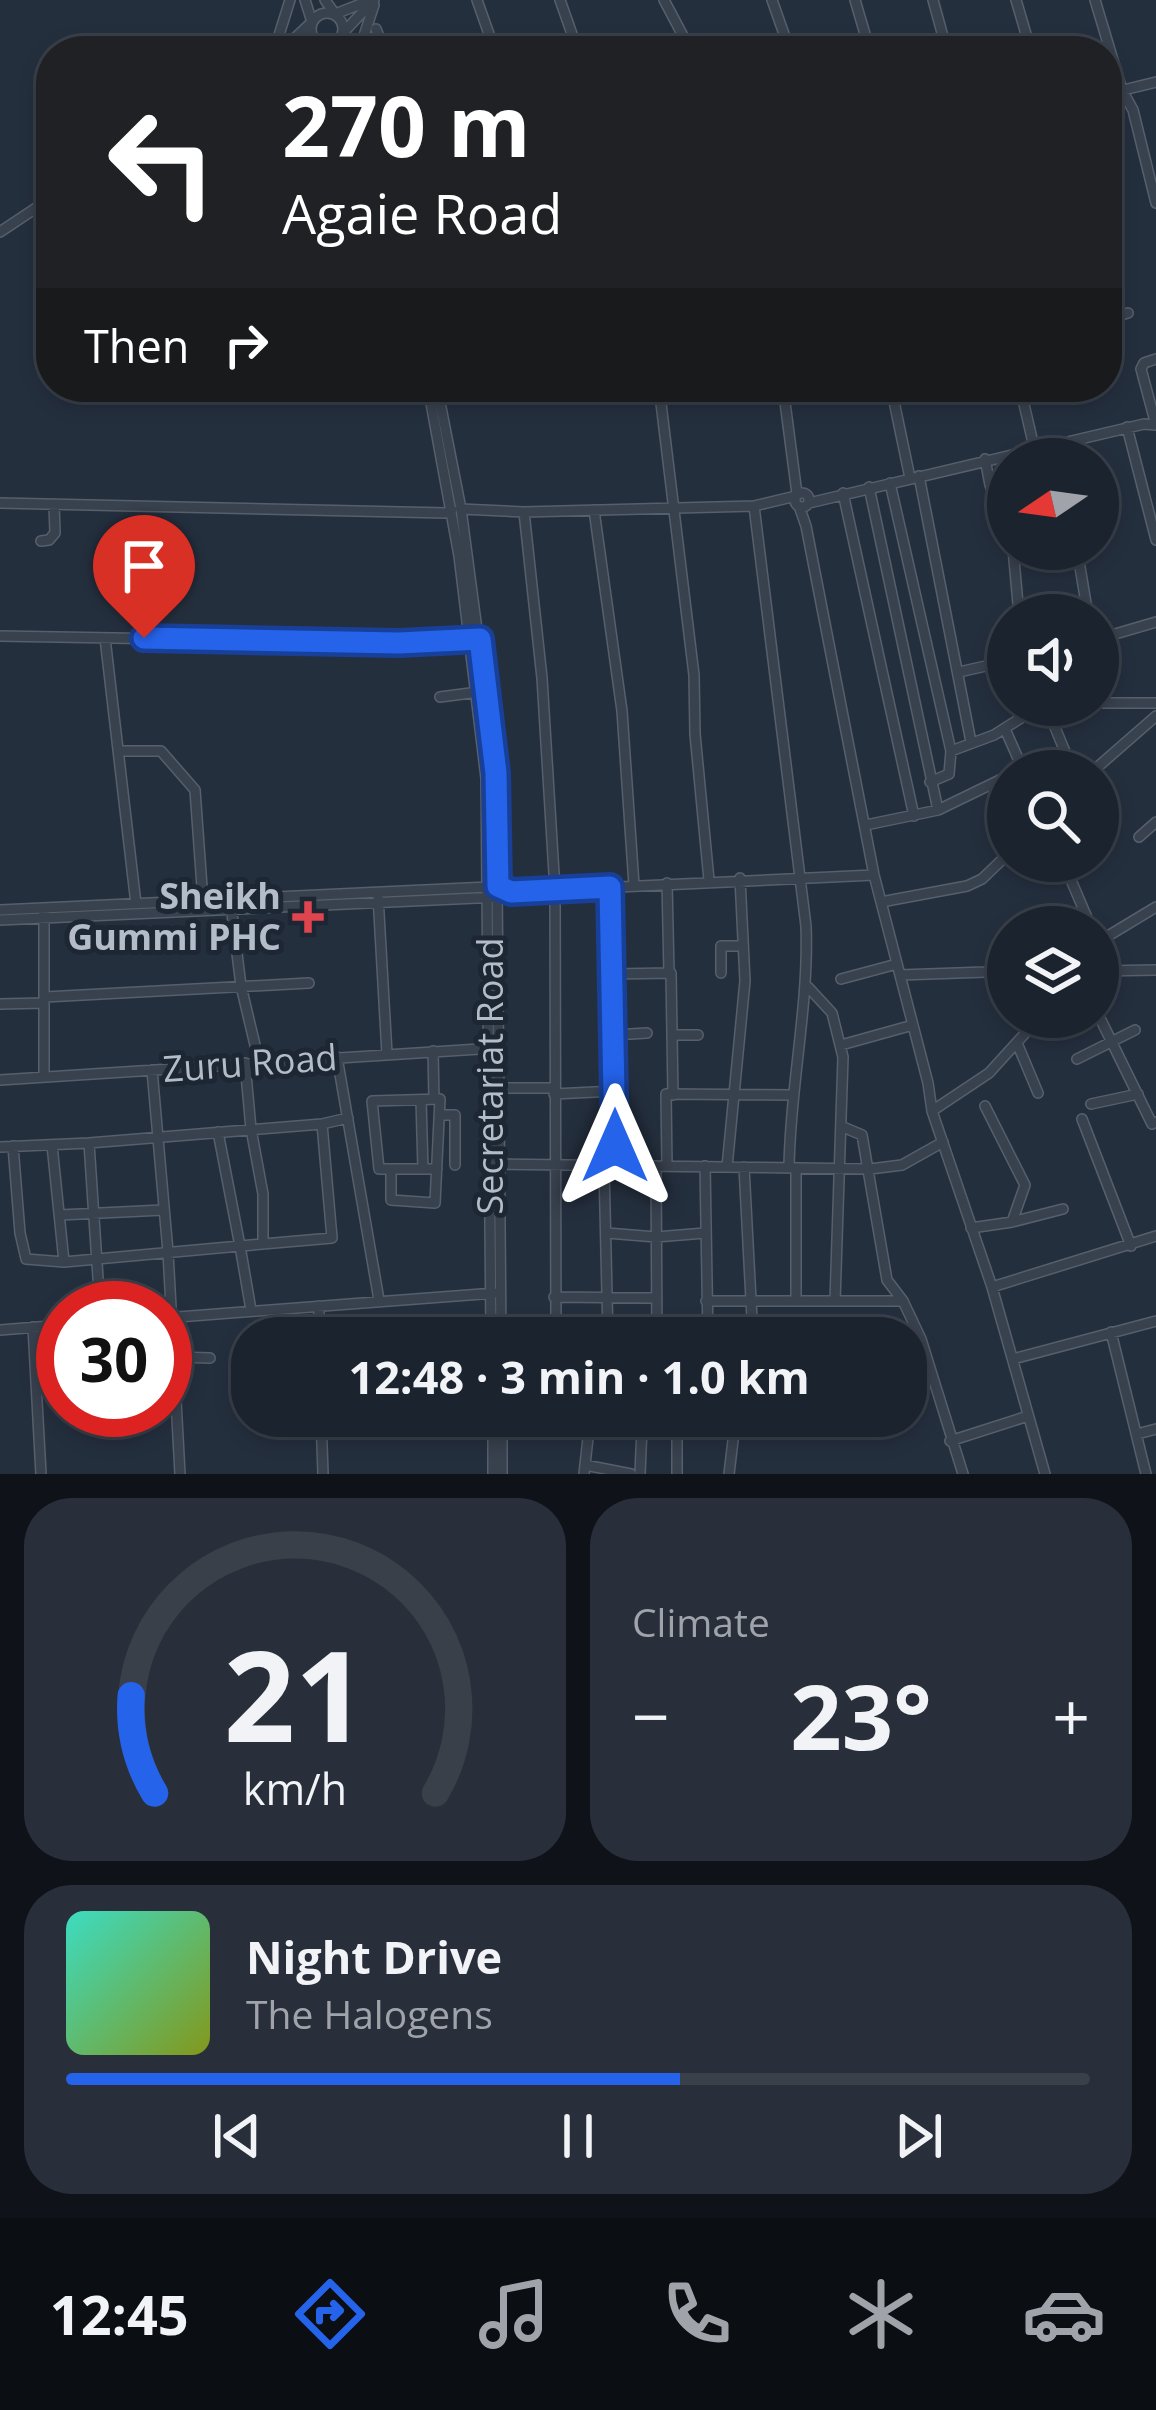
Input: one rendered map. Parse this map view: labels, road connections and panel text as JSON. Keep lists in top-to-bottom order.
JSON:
{
  "streets": {
    "street": ["Zuru Road", "Secretariat Road"]
  },
  "crossings": [
    ["Zuru Road", "Secretariat Road"]
  ],
  "places": {
    "health": ["Sheikh Gummi PHC"]
  },
  "north": "left",
  "page": {
    "turn": ["270 m", "Agaie Road"],
    "then": "Then",
    "limit": "30",
    "trip": "12:48 · 3 min · 1.0 km",
    "tile": "Climate",
    "heat": ["−", "23°", "+"],
    "song": ["Night Drive", "The Halogens"],
    "tabs": "12:45",
    "gauge": ["21", "km/h"]
  }
}
